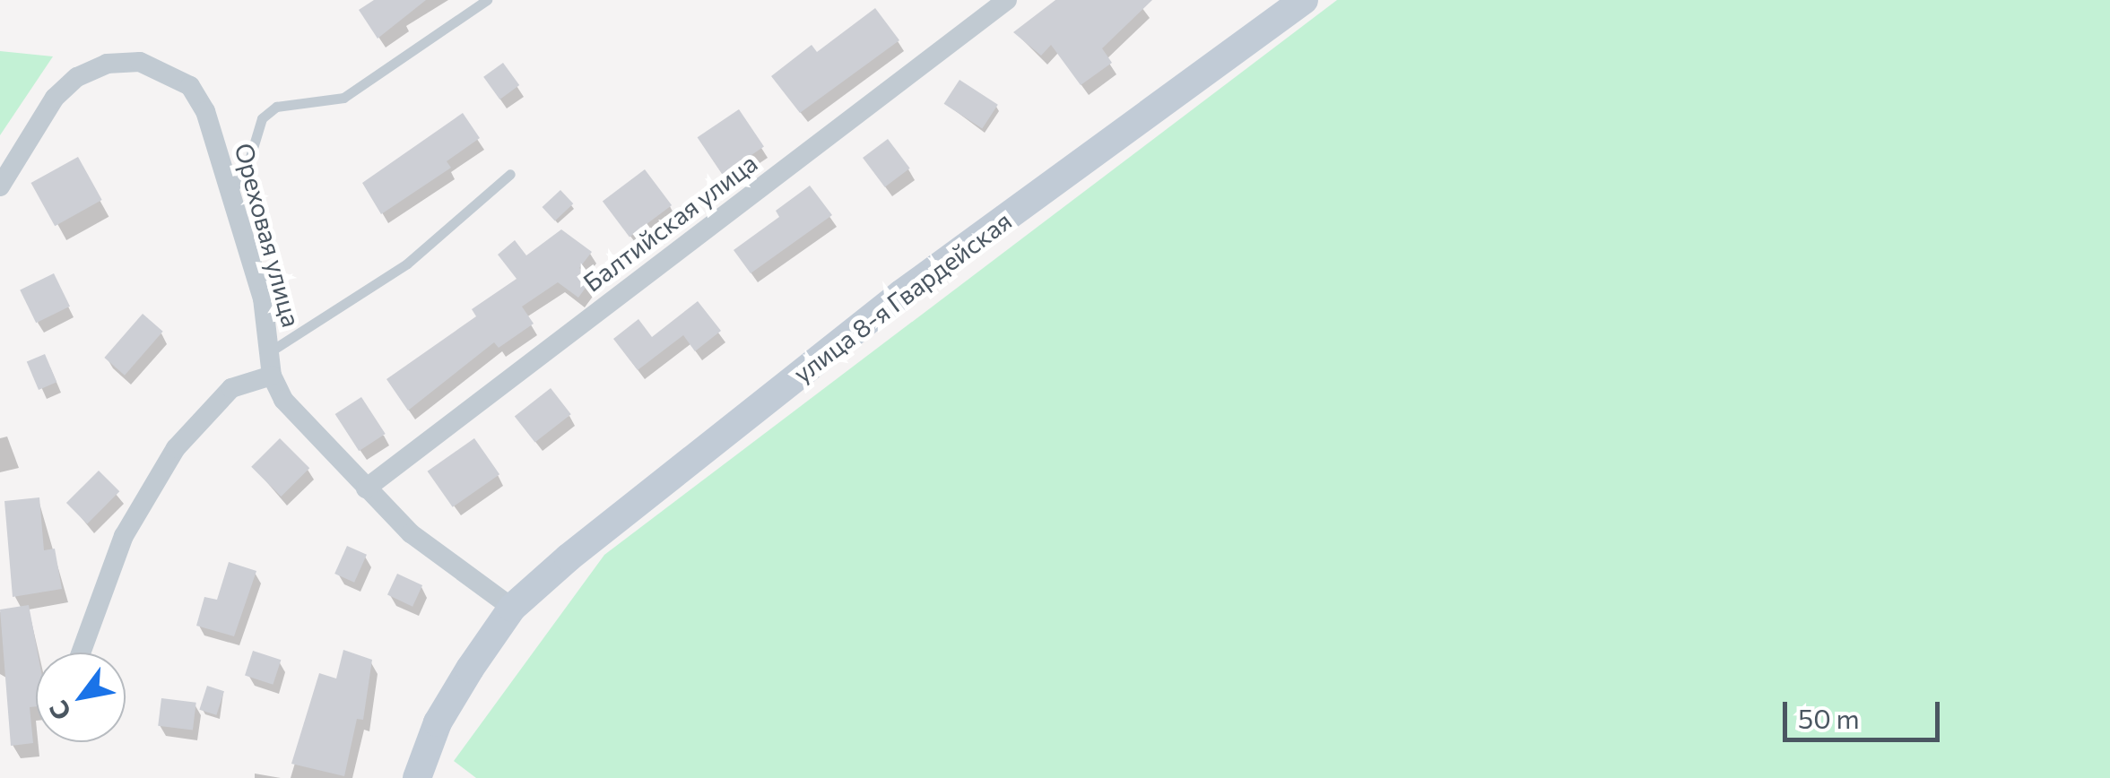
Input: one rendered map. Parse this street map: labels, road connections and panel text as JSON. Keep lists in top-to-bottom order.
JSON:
{
  "streets": {
    "street": ["Балтийская улица", "Ореховая улица", "улица 8-я Гвардейская"]
  },
  "scale_bar": "50 m",
  "north": "bottom left"
}
